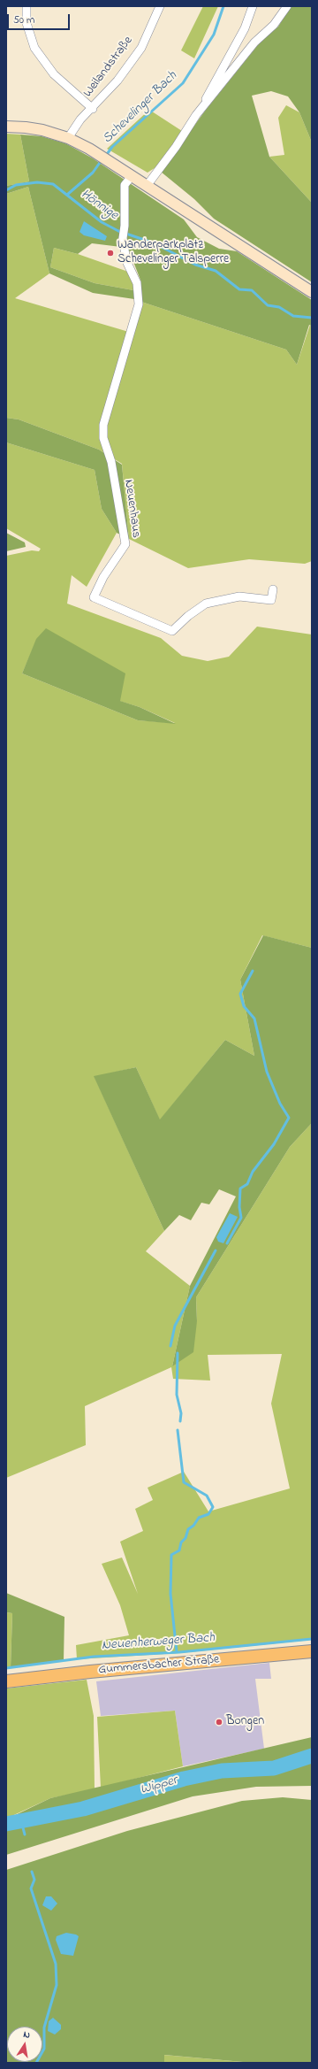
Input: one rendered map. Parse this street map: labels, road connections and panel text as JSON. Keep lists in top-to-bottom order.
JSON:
{
  "streets": {
    "main road": ["Gummersbacher Straße"],
    "street": ["Weilandstraße", "Neuenhaus"]
  },
  "water": [
    "Schevelinger Bach",
    "Hönnige",
    "Neuenherweger Bach",
    "Wipper"
  ],
  "places": ["Wanderparkplatz Schevelinger Talsperre", "Bongen"],
  "scale_bar": "50 m",
  "north": "top"
}
